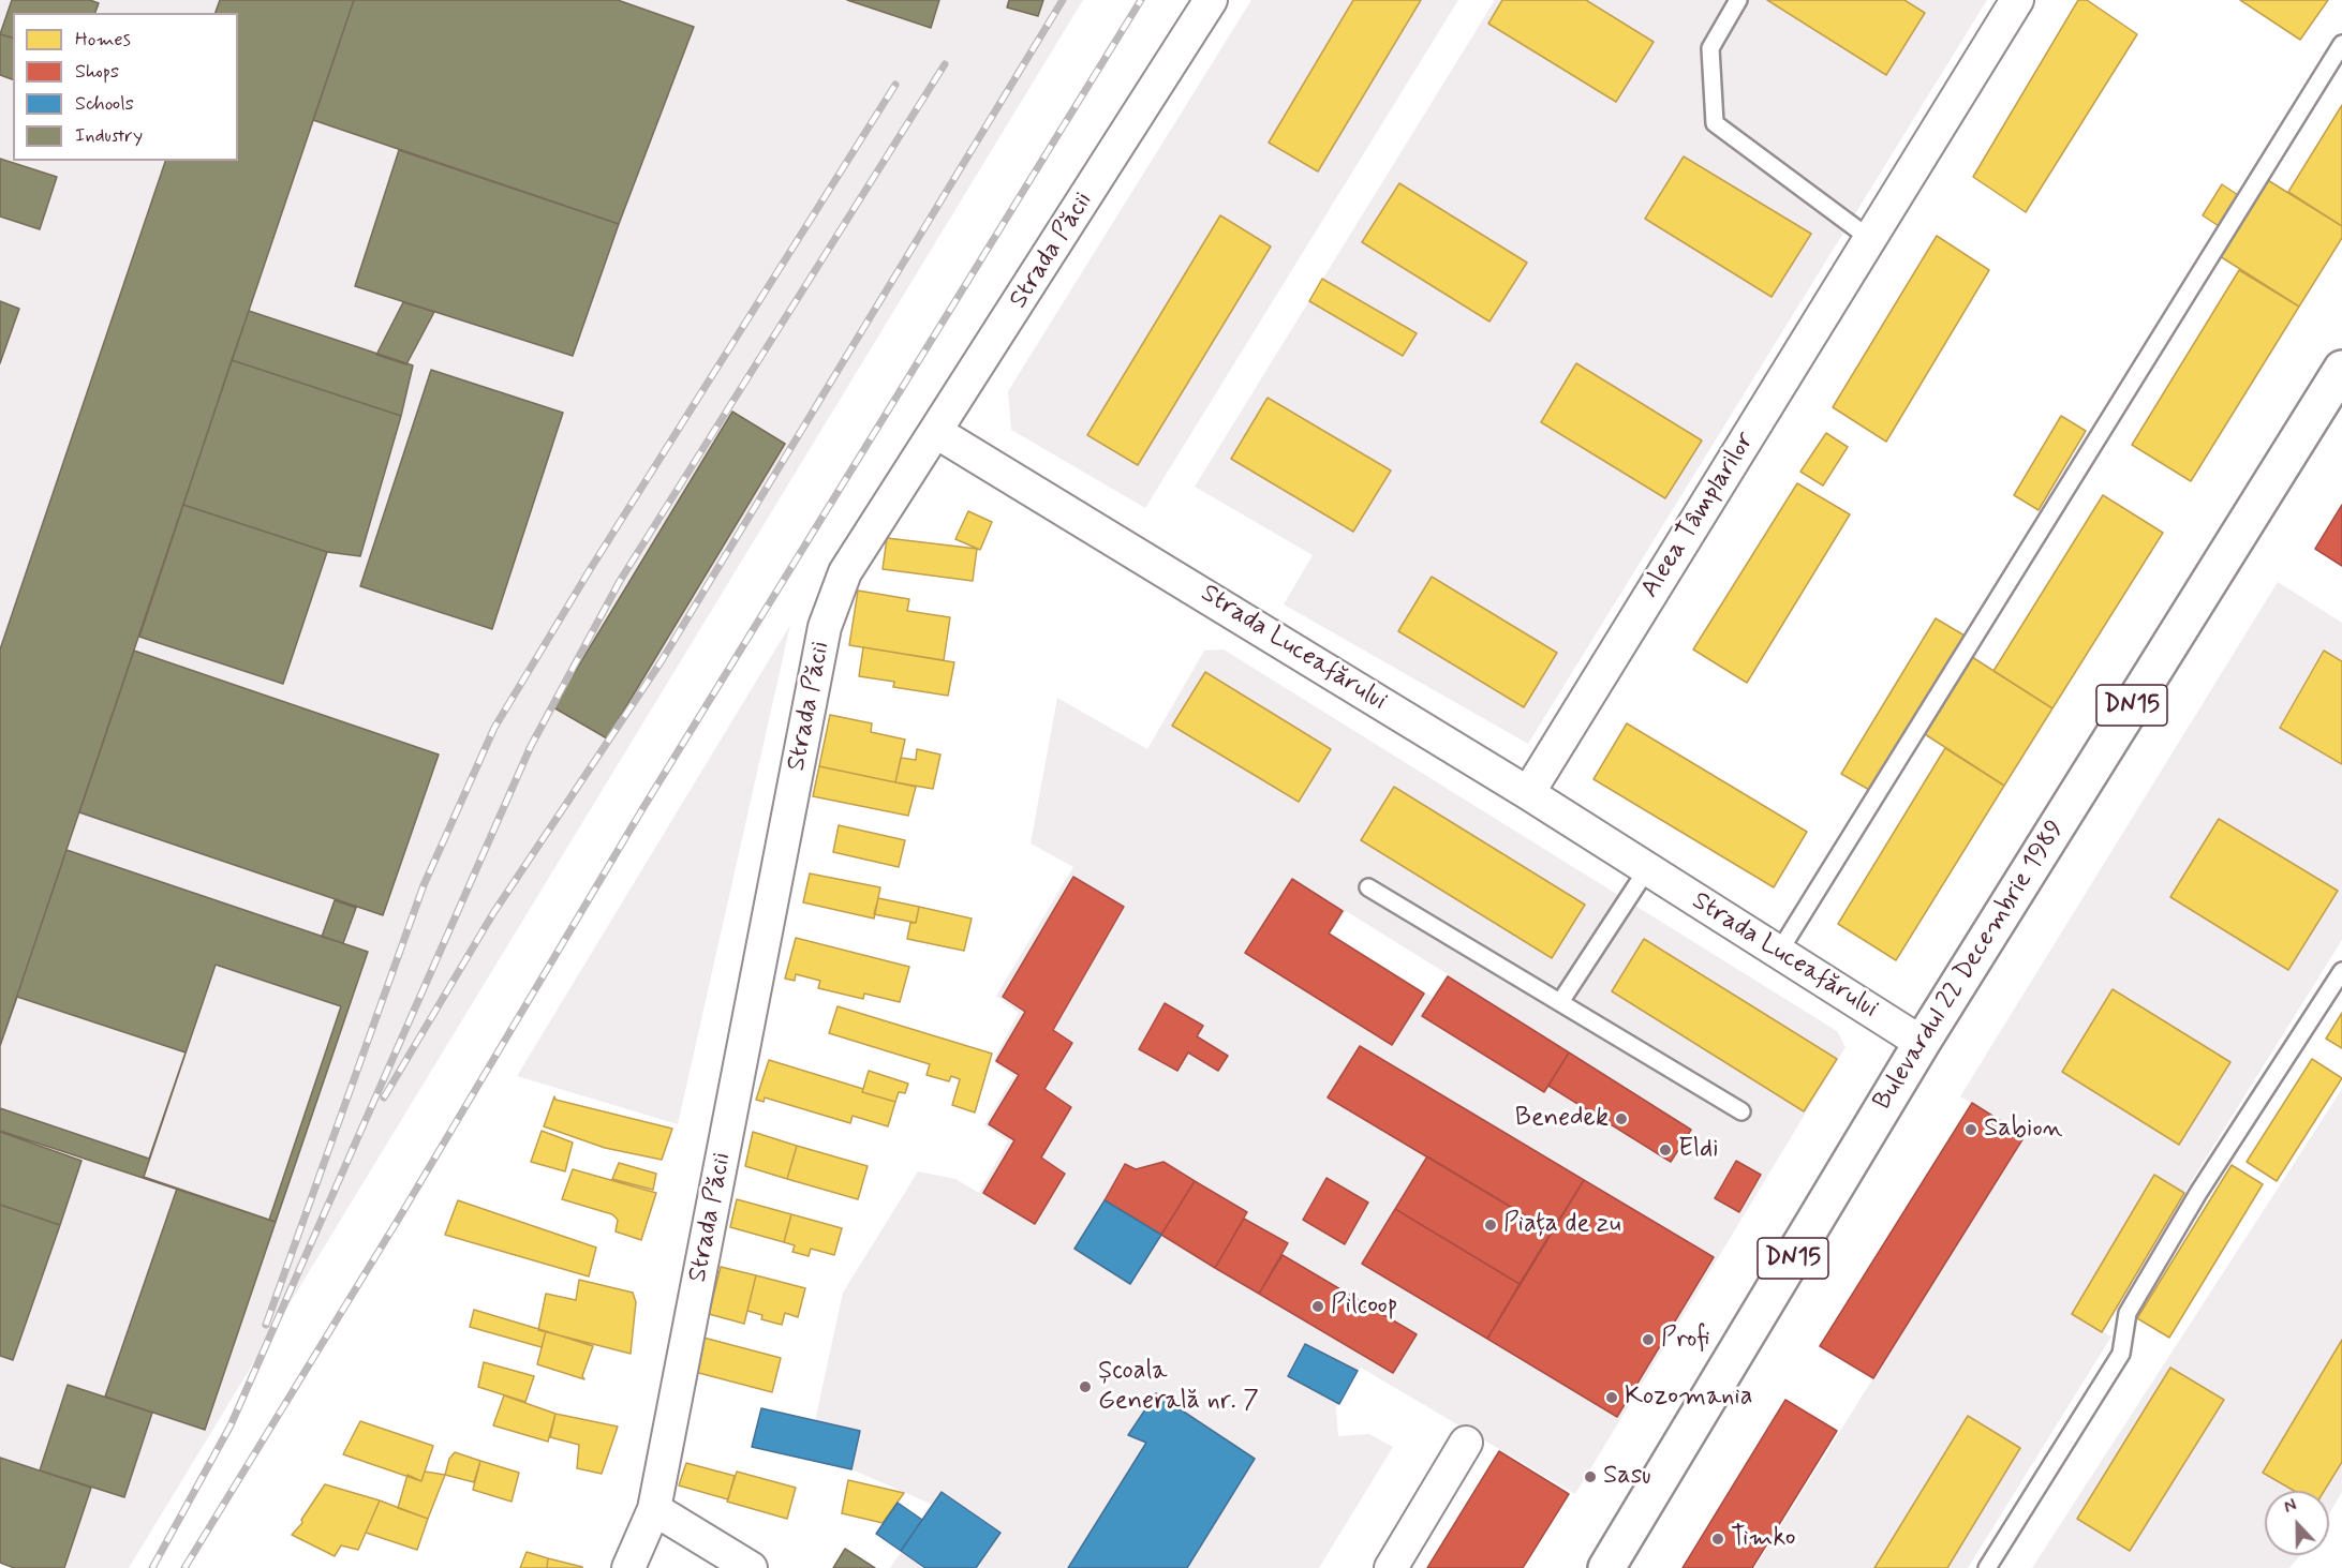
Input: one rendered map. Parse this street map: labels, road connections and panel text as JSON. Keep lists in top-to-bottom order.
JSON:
{
  "streets": {
    "main road": ["DN15", "Bulevardul 22 Decembrie 1989"],
    "street": ["Strada Păcii", "Aleea Tâmplarilor", "Strada Luceafărului"]
  },
  "crossings": [
    ["Strada Păcii", "Strada Luceafărului"],
    ["Aleea Tâmplarilor", "Strada Luceafărului"],
    ["Strada Luceafărului", "Bulevardul 22 Decembrie 1989"]
  ],
  "places": [
    "Benedek",
    "Sabion",
    "Eldi",
    "Piața de zu",
    "Pilcoop",
    "Profi",
    "Școala Generală nr. 7",
    "Kozomania",
    "Sasu",
    "Timko"
  ],
  "legend": [
    "Homes",
    "Shops",
    "Schools",
    "Industry"
  ],
  "north": "top"
}
